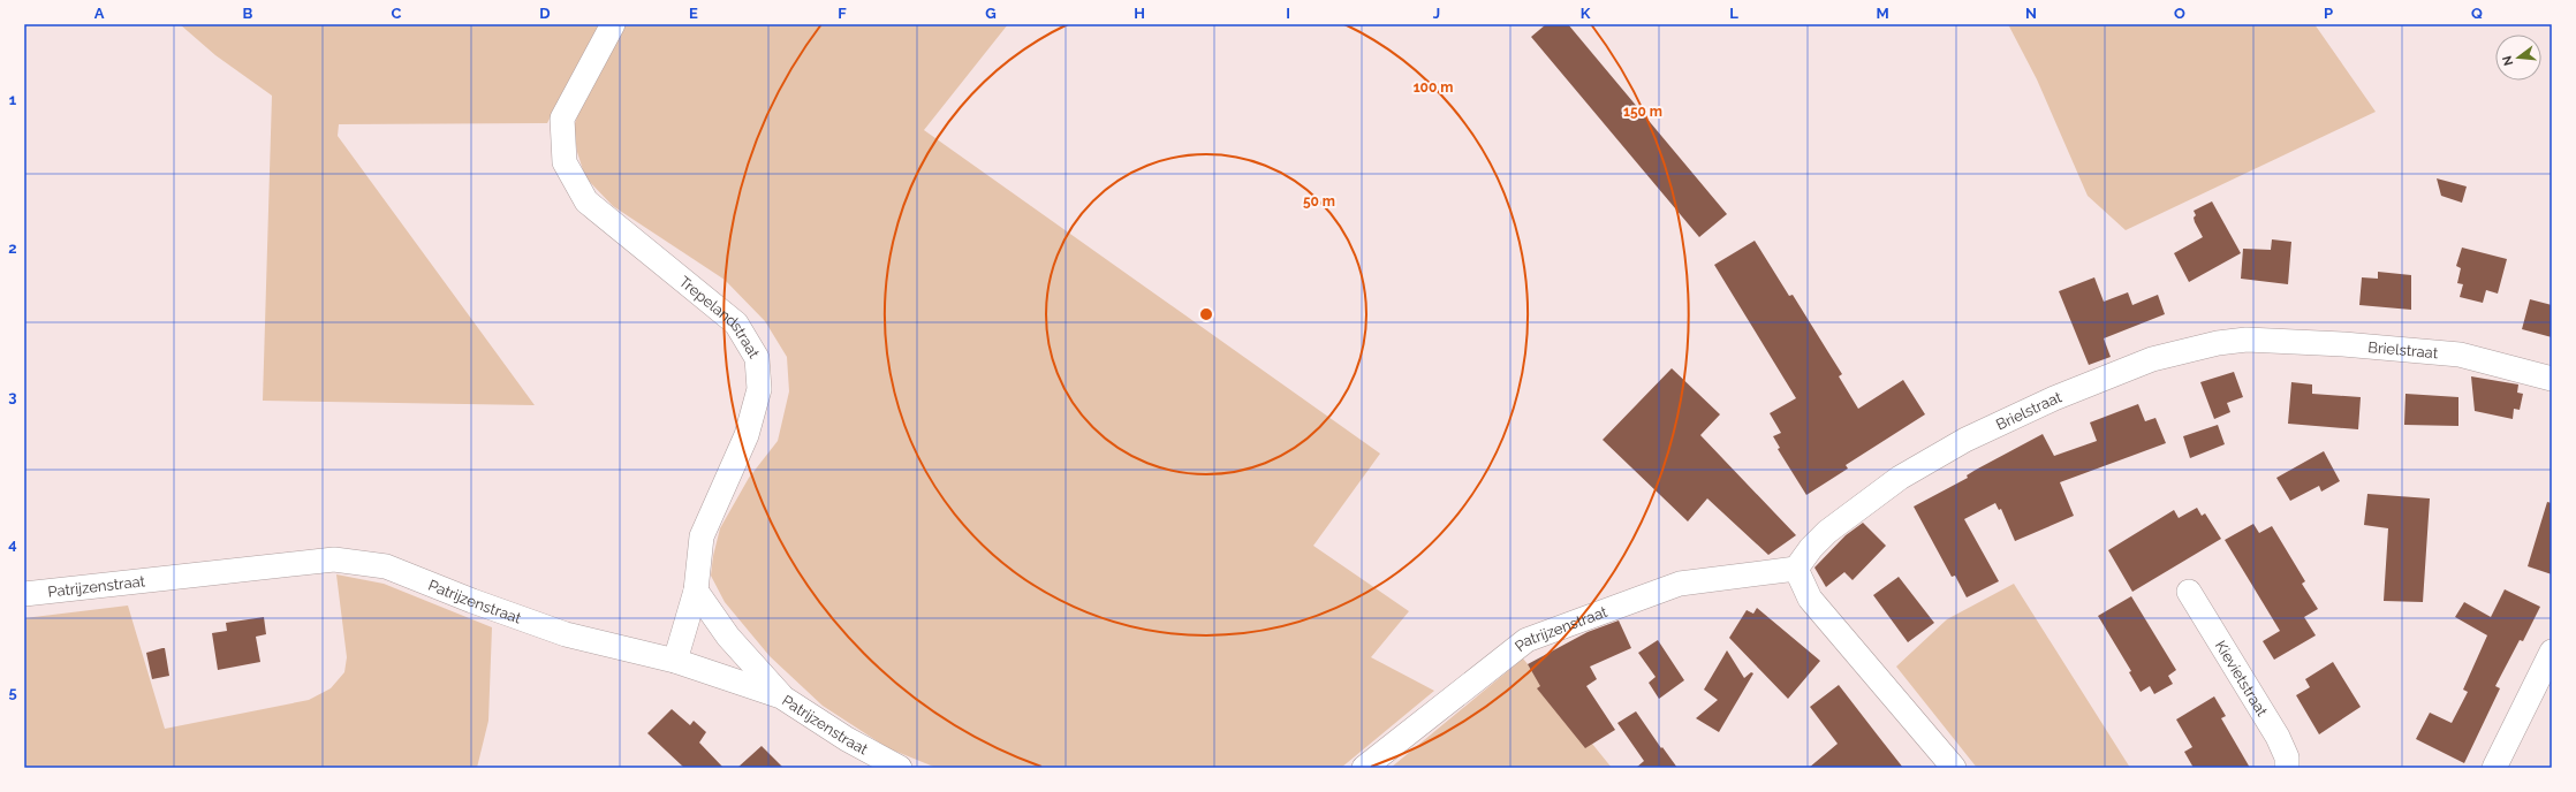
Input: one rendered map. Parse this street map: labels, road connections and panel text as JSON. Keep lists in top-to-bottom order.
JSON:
{
  "streets": {
    "street": [
      "Trepelandstraat",
      "Brielstraat",
      "Patrijzenstraat",
      "Kievietstraat"
    ]
  },
  "crossings": [
    ["Trepelandstraat", "Patrijzenstraat"],
    ["Brielstraat", "Patrijzenstraat"]
  ],
  "north": "left",
  "grid": {
    "columns": [
      "A",
      "B",
      "C",
      "D",
      "E",
      "F",
      "G",
      "H",
      "I",
      "J",
      "K",
      "L",
      "M",
      "N",
      "O",
      "P",
      "Q"
    ],
    "rows": [
      "1",
      "2",
      "3",
      "4",
      "5"
    ]
  },
  "rings": ["100 m", "150 m", "50 m"]
}
